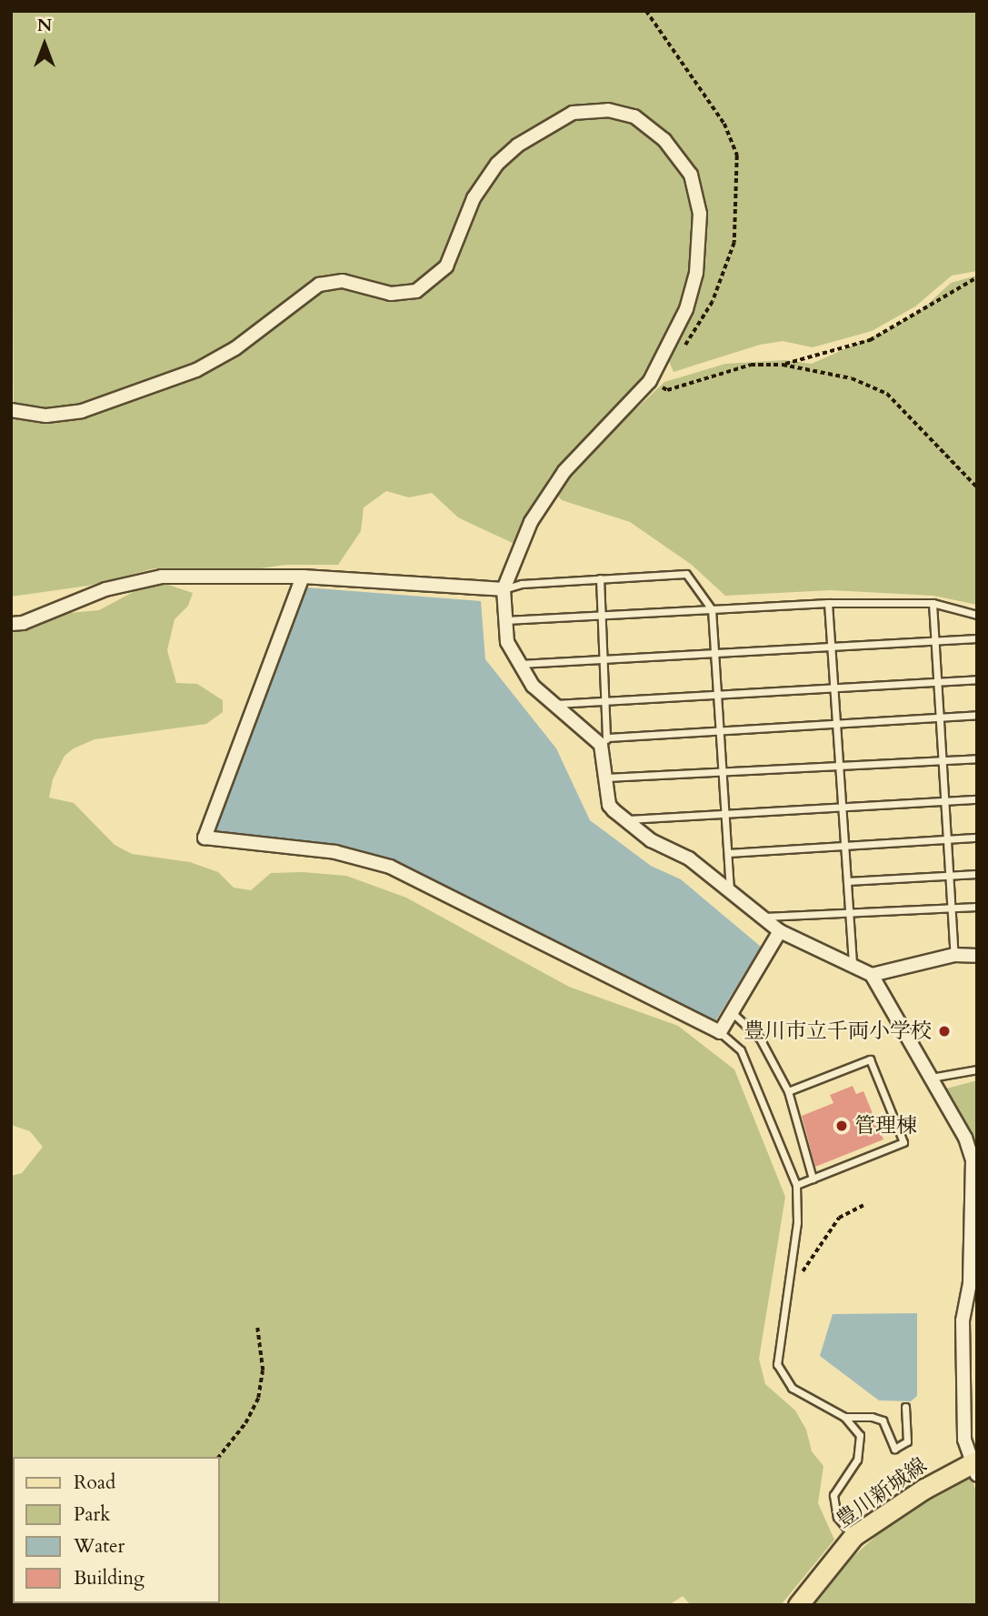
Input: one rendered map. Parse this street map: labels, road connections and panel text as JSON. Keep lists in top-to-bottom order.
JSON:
{
  "streets": {
    "main road": ["豊川新城線"]
  },
  "places": ["豊川市立千両小学校", "管理棟"],
  "legend": [
    "Road",
    "Park",
    "Water",
    "Building"
  ],
  "north": "top"
}
